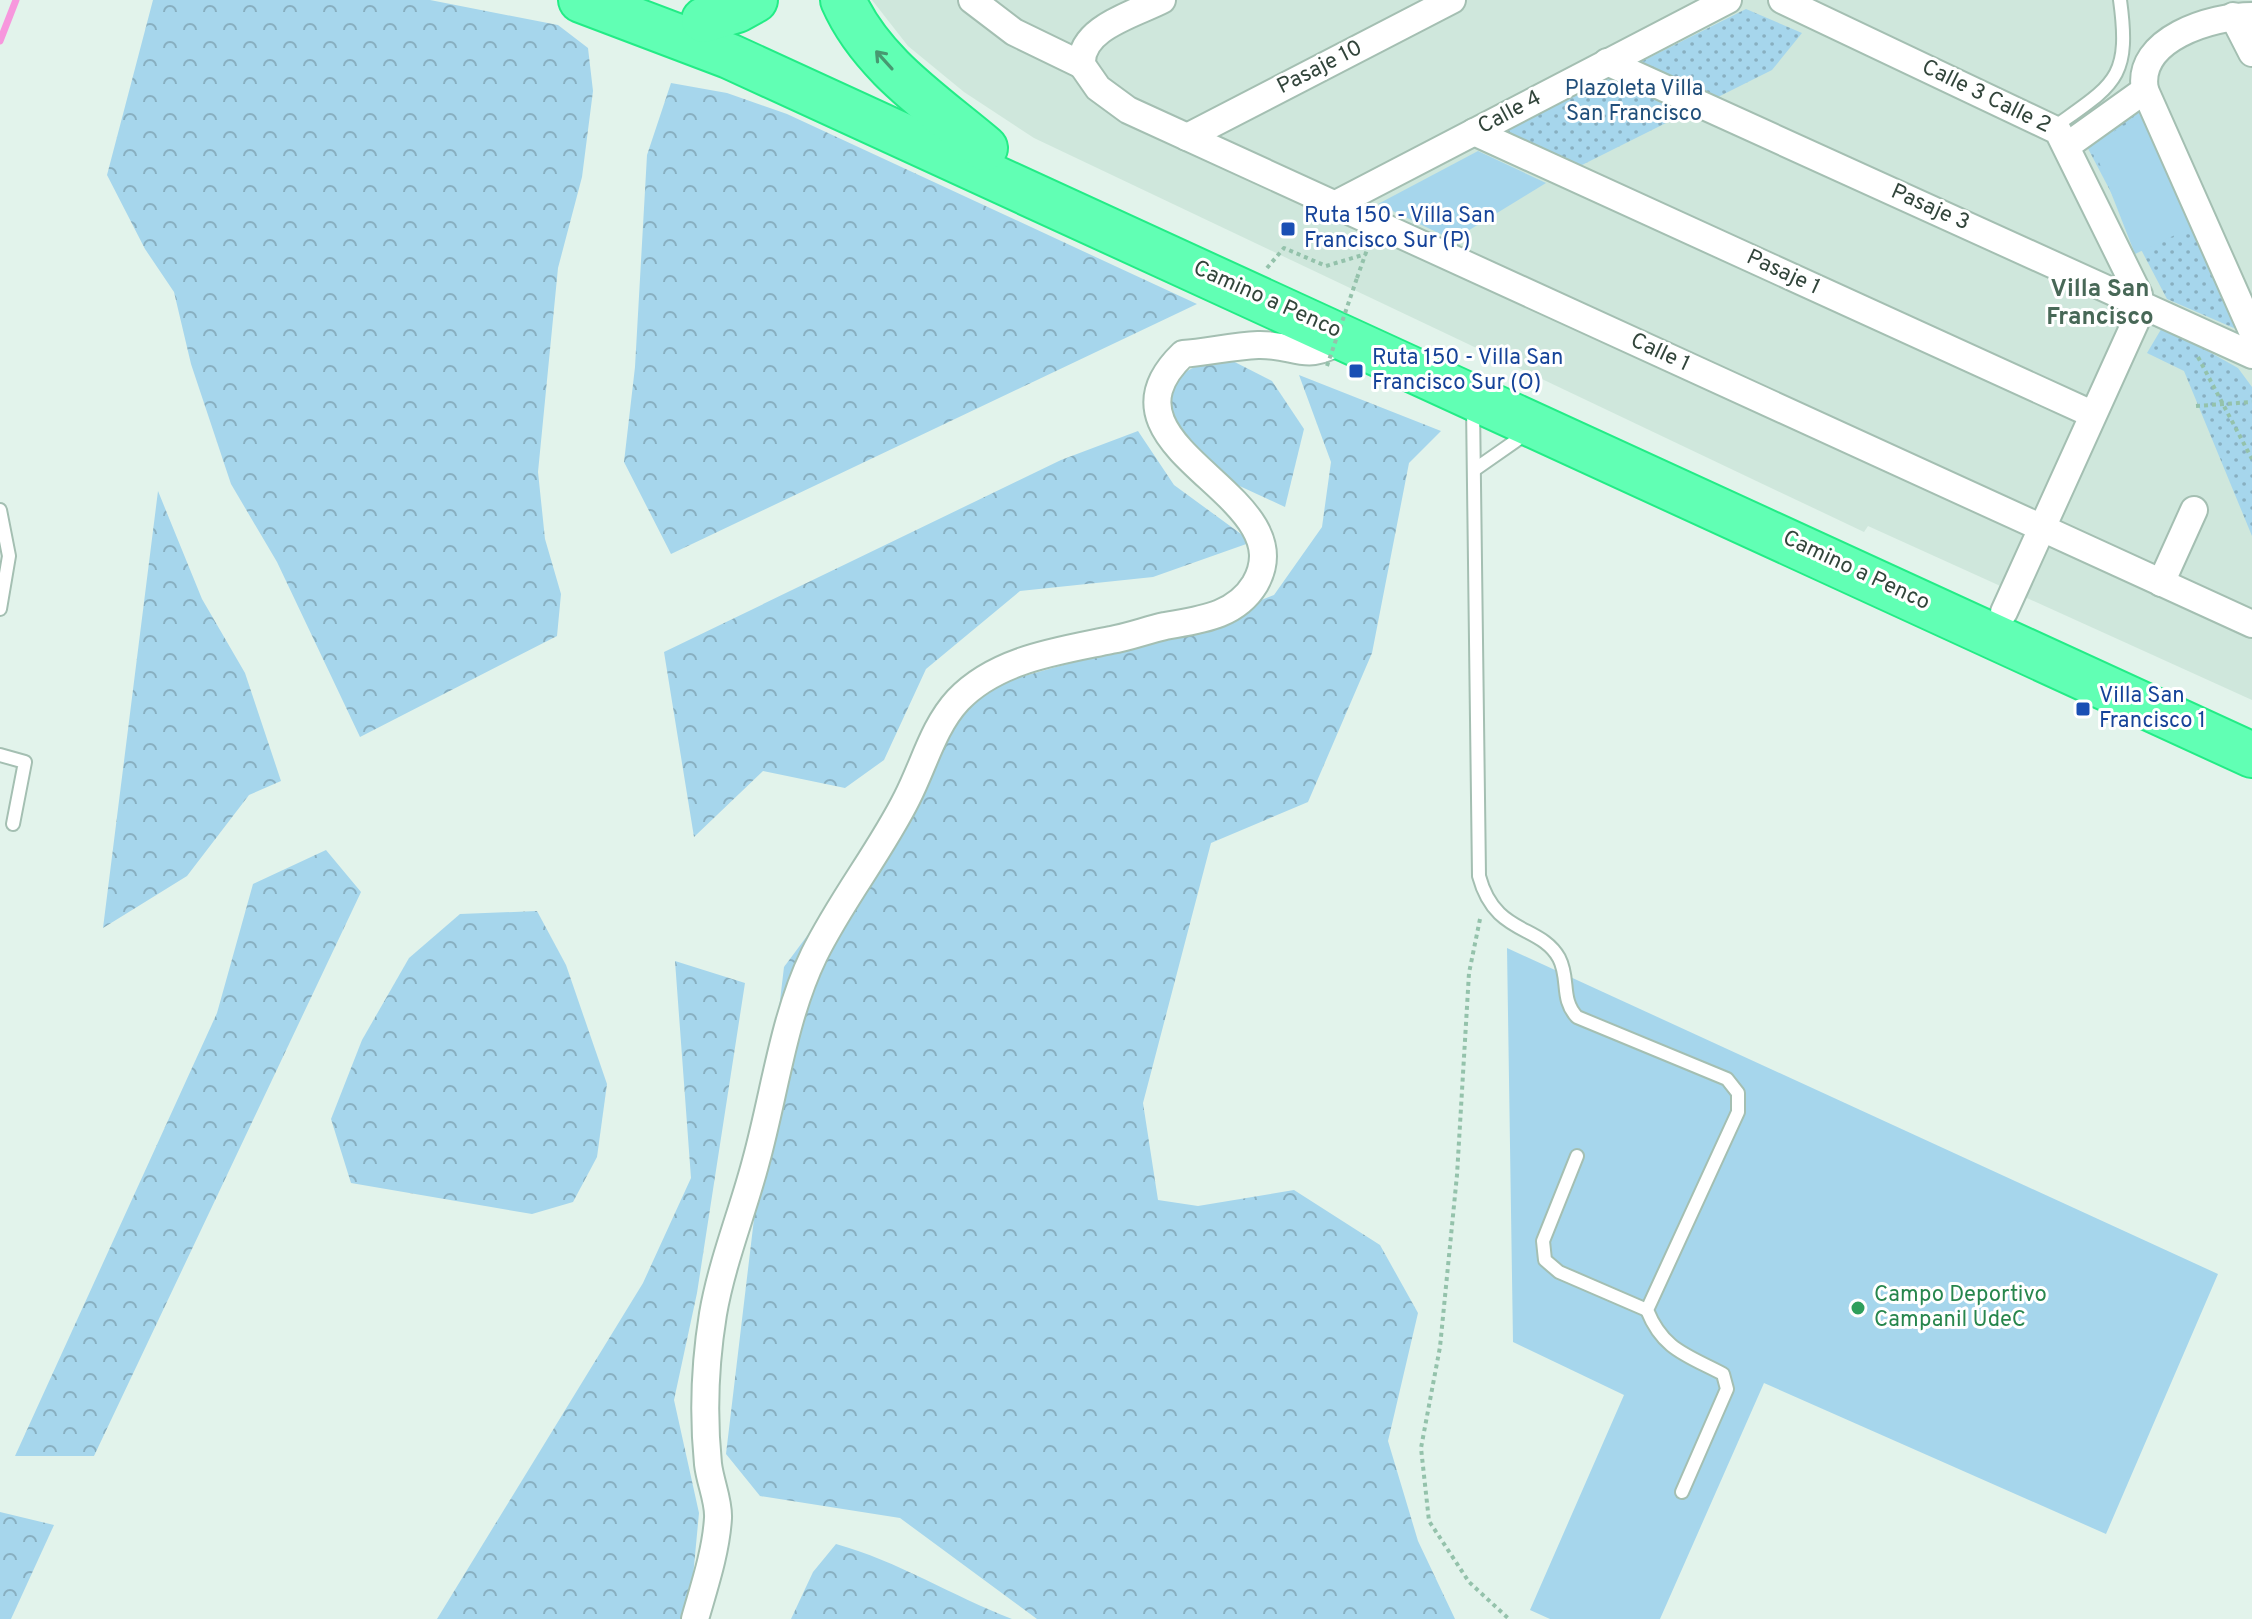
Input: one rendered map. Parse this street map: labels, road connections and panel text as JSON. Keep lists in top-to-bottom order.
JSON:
{
  "streets": {
    "highway": ["Camino a Penco"],
    "street": [
      "Pasaje 10",
      "Calle 3 Calle 2",
      "Calle 4",
      "Pasaje 3",
      "Pasaje 1",
      "Calle 1"
    ]
  },
  "crossings": [
    ["Pasaje 10", "Calle 1"],
    ["Calle 3 Calle 2", "Pasaje 3"],
    ["Calle 4", "Pasaje 3"],
    ["Calle 4", "Pasaje 1"],
    ["Calle 4", "Calle 1"]
  ],
  "districts": ["Villa San Francisco"],
  "parks": ["Plazoleta Villa San Francisco"],
  "places": {
    "transit": ["Ruta 150 - Villa San Francisco Sur (P)", "Ruta 150 - Villa San Francisco Sur (O)", "Villa San Francisco 1"],
    "other": ["Campo Deportivo Campanil UdeC"]
  }
}
